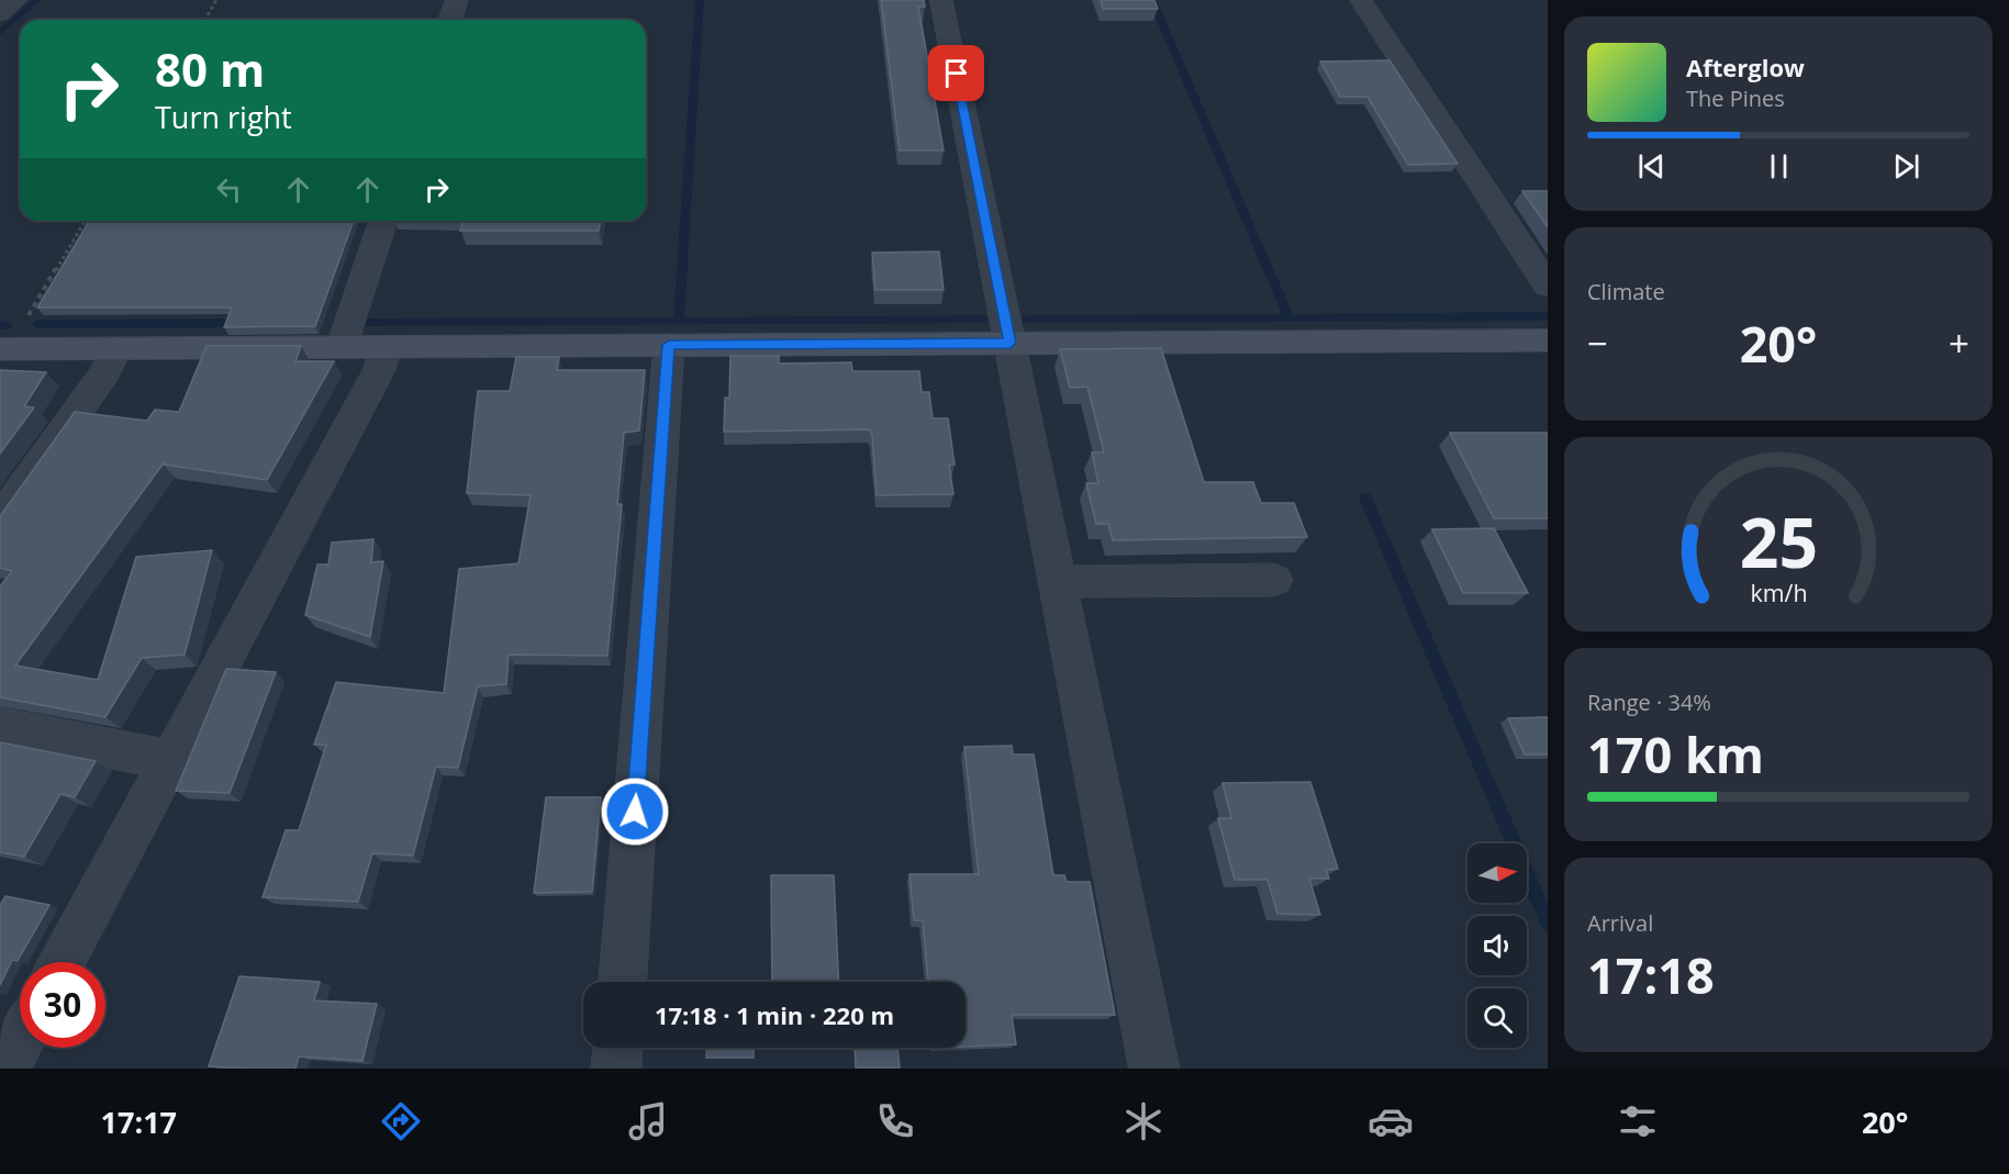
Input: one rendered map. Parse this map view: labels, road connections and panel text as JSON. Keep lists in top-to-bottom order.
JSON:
{
  "north": "right",
  "page": {
    "turn": ["80 m", "Turn right"],
    "song": ["Afterglow", "The Pines"],
    "tile": [
      "Climate",
      ["Range · 34%", "170 km"],
      ["Arrival", "17:18"]
    ],
    "heat": ["−", "20°", "+"],
    "limit": "30",
    "trip": "17:18 · 1 min · 220 m",
    "tabs": ["17:17", "20°"],
    "gauge": ["25", "km/h"]
  }
}
